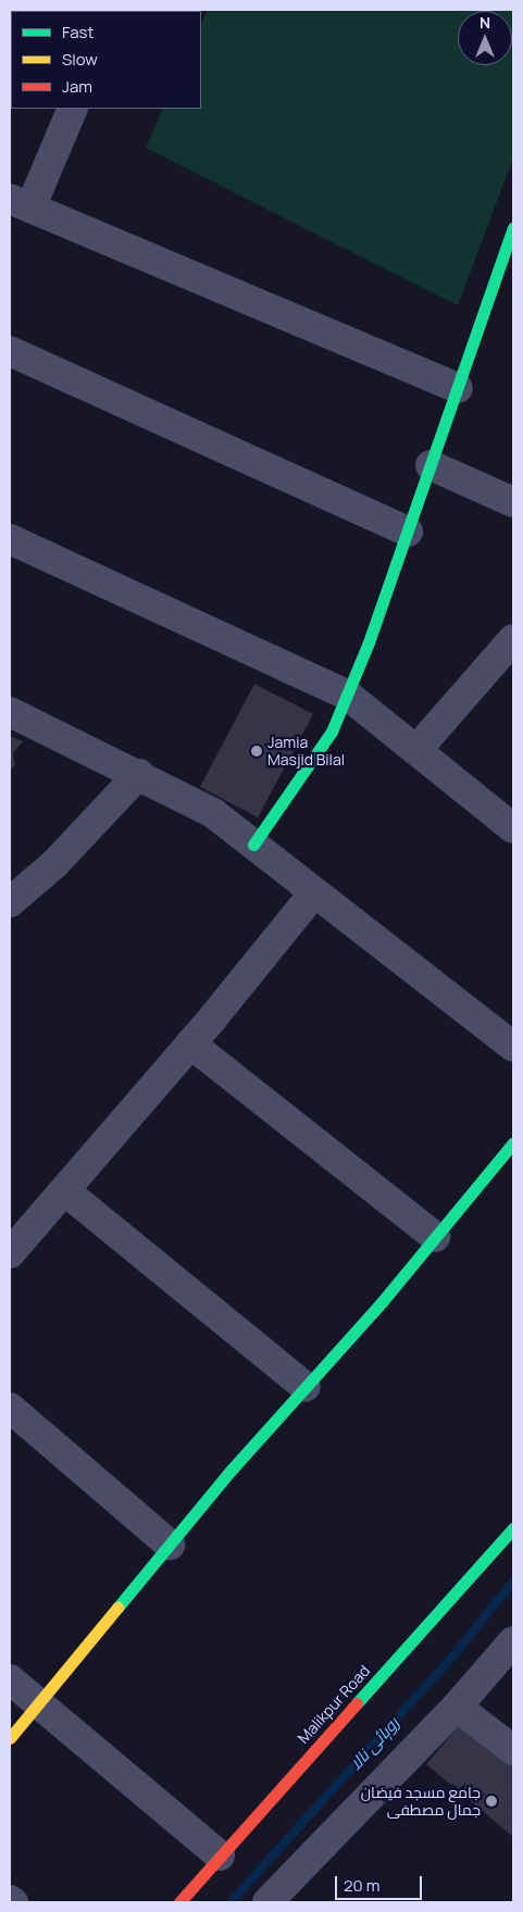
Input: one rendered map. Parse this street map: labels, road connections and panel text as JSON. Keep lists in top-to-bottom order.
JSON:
{
  "streets": {
    "street": ["Malikpur Road"]
  },
  "water": ["روہائی نالا"],
  "places": ["Jamia Masjid Bilal", "جامع مسجد فیضان جمال مصطفی"],
  "legend": ["Fast", "Slow", "Jam"],
  "scale_bar": "20 m",
  "north": "top"
}
